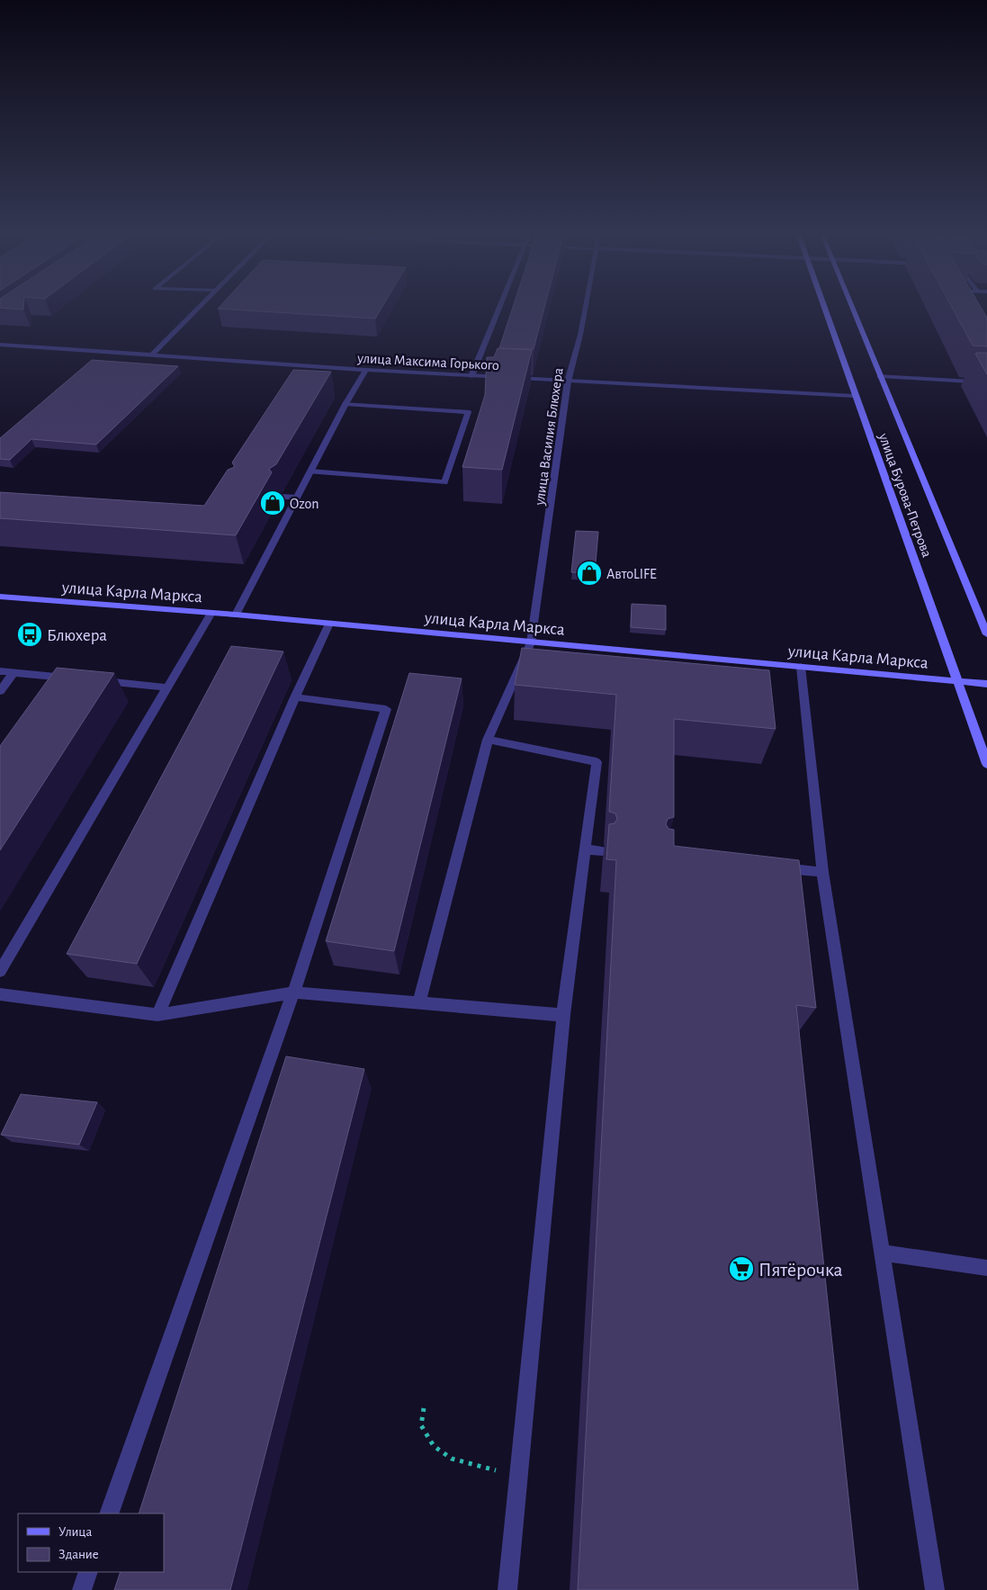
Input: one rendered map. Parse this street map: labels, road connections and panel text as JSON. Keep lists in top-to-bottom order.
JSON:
{
  "streets": {
    "main road": ["улица Бурова-Петрова", "улица Карла Маркса"],
    "street": ["улица Максима Горького", "улица Василия Блюхера"]
  },
  "crossings": [
    ["улица Максима Горького", "улица Василия Блюхера"],
    ["улица Максима Горького", "улица Бурова-Петрова"],
    ["улица Василия Блюхера", "улица Карла Маркса"],
    ["улица Бурова-Петрова", "улица Карла Маркса"]
  ],
  "places": {
    "shop": ["Ozon", "АвтоLIFE"],
    "bus stop": ["Блюхера"],
    "supermarket": ["Пятёрочка"]
  },
  "legend": ["Улица", "Здание"]
}
